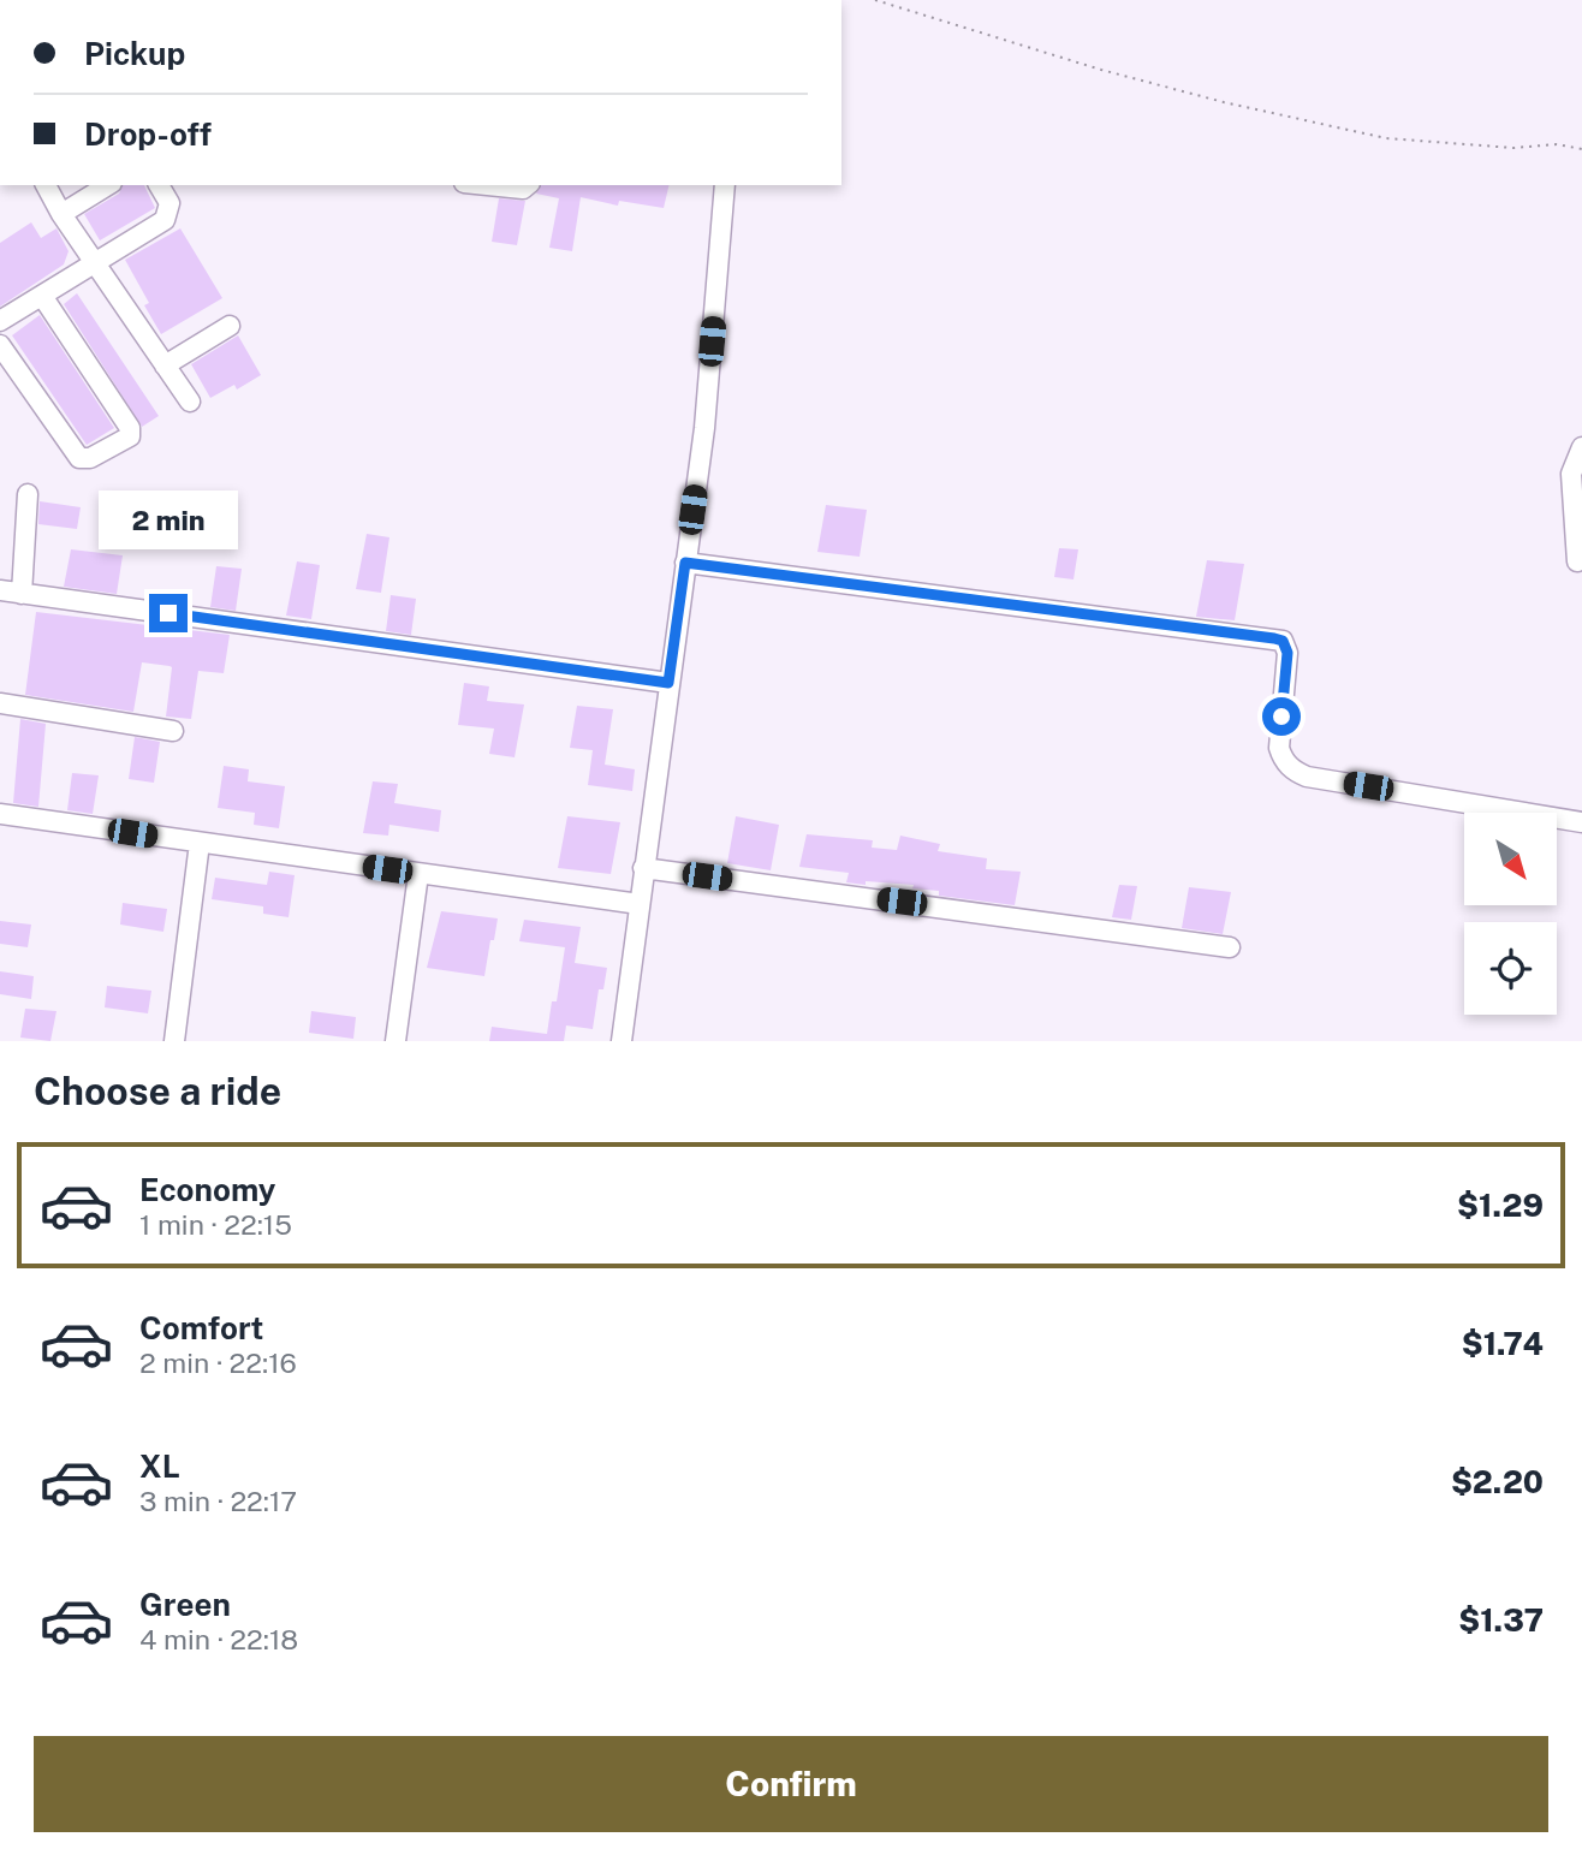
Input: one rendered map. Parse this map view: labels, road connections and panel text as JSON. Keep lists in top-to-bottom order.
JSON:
{
  "north": "bottom right",
  "page": {
    "banner": ["Pickup", "Drop-off"],
    "bubble": "2 min",
    "heading": "Choose a ride",
    "list": [
      {
        "name": "Economy",
        "note": "1 min · 22:15",
        "value": "$1.29"
      },
      {
        "name": "Comfort",
        "note": "2 min · 22:16",
        "value": "$1.74"
      },
      {
        "name": "XL",
        "note": "3 min · 22:17",
        "value": "$2.20"
      },
      {
        "name": "Green",
        "note": "4 min · 22:18",
        "value": "$1.37"
      }
    ],
    "buttons": "Confirm"
  }
}
